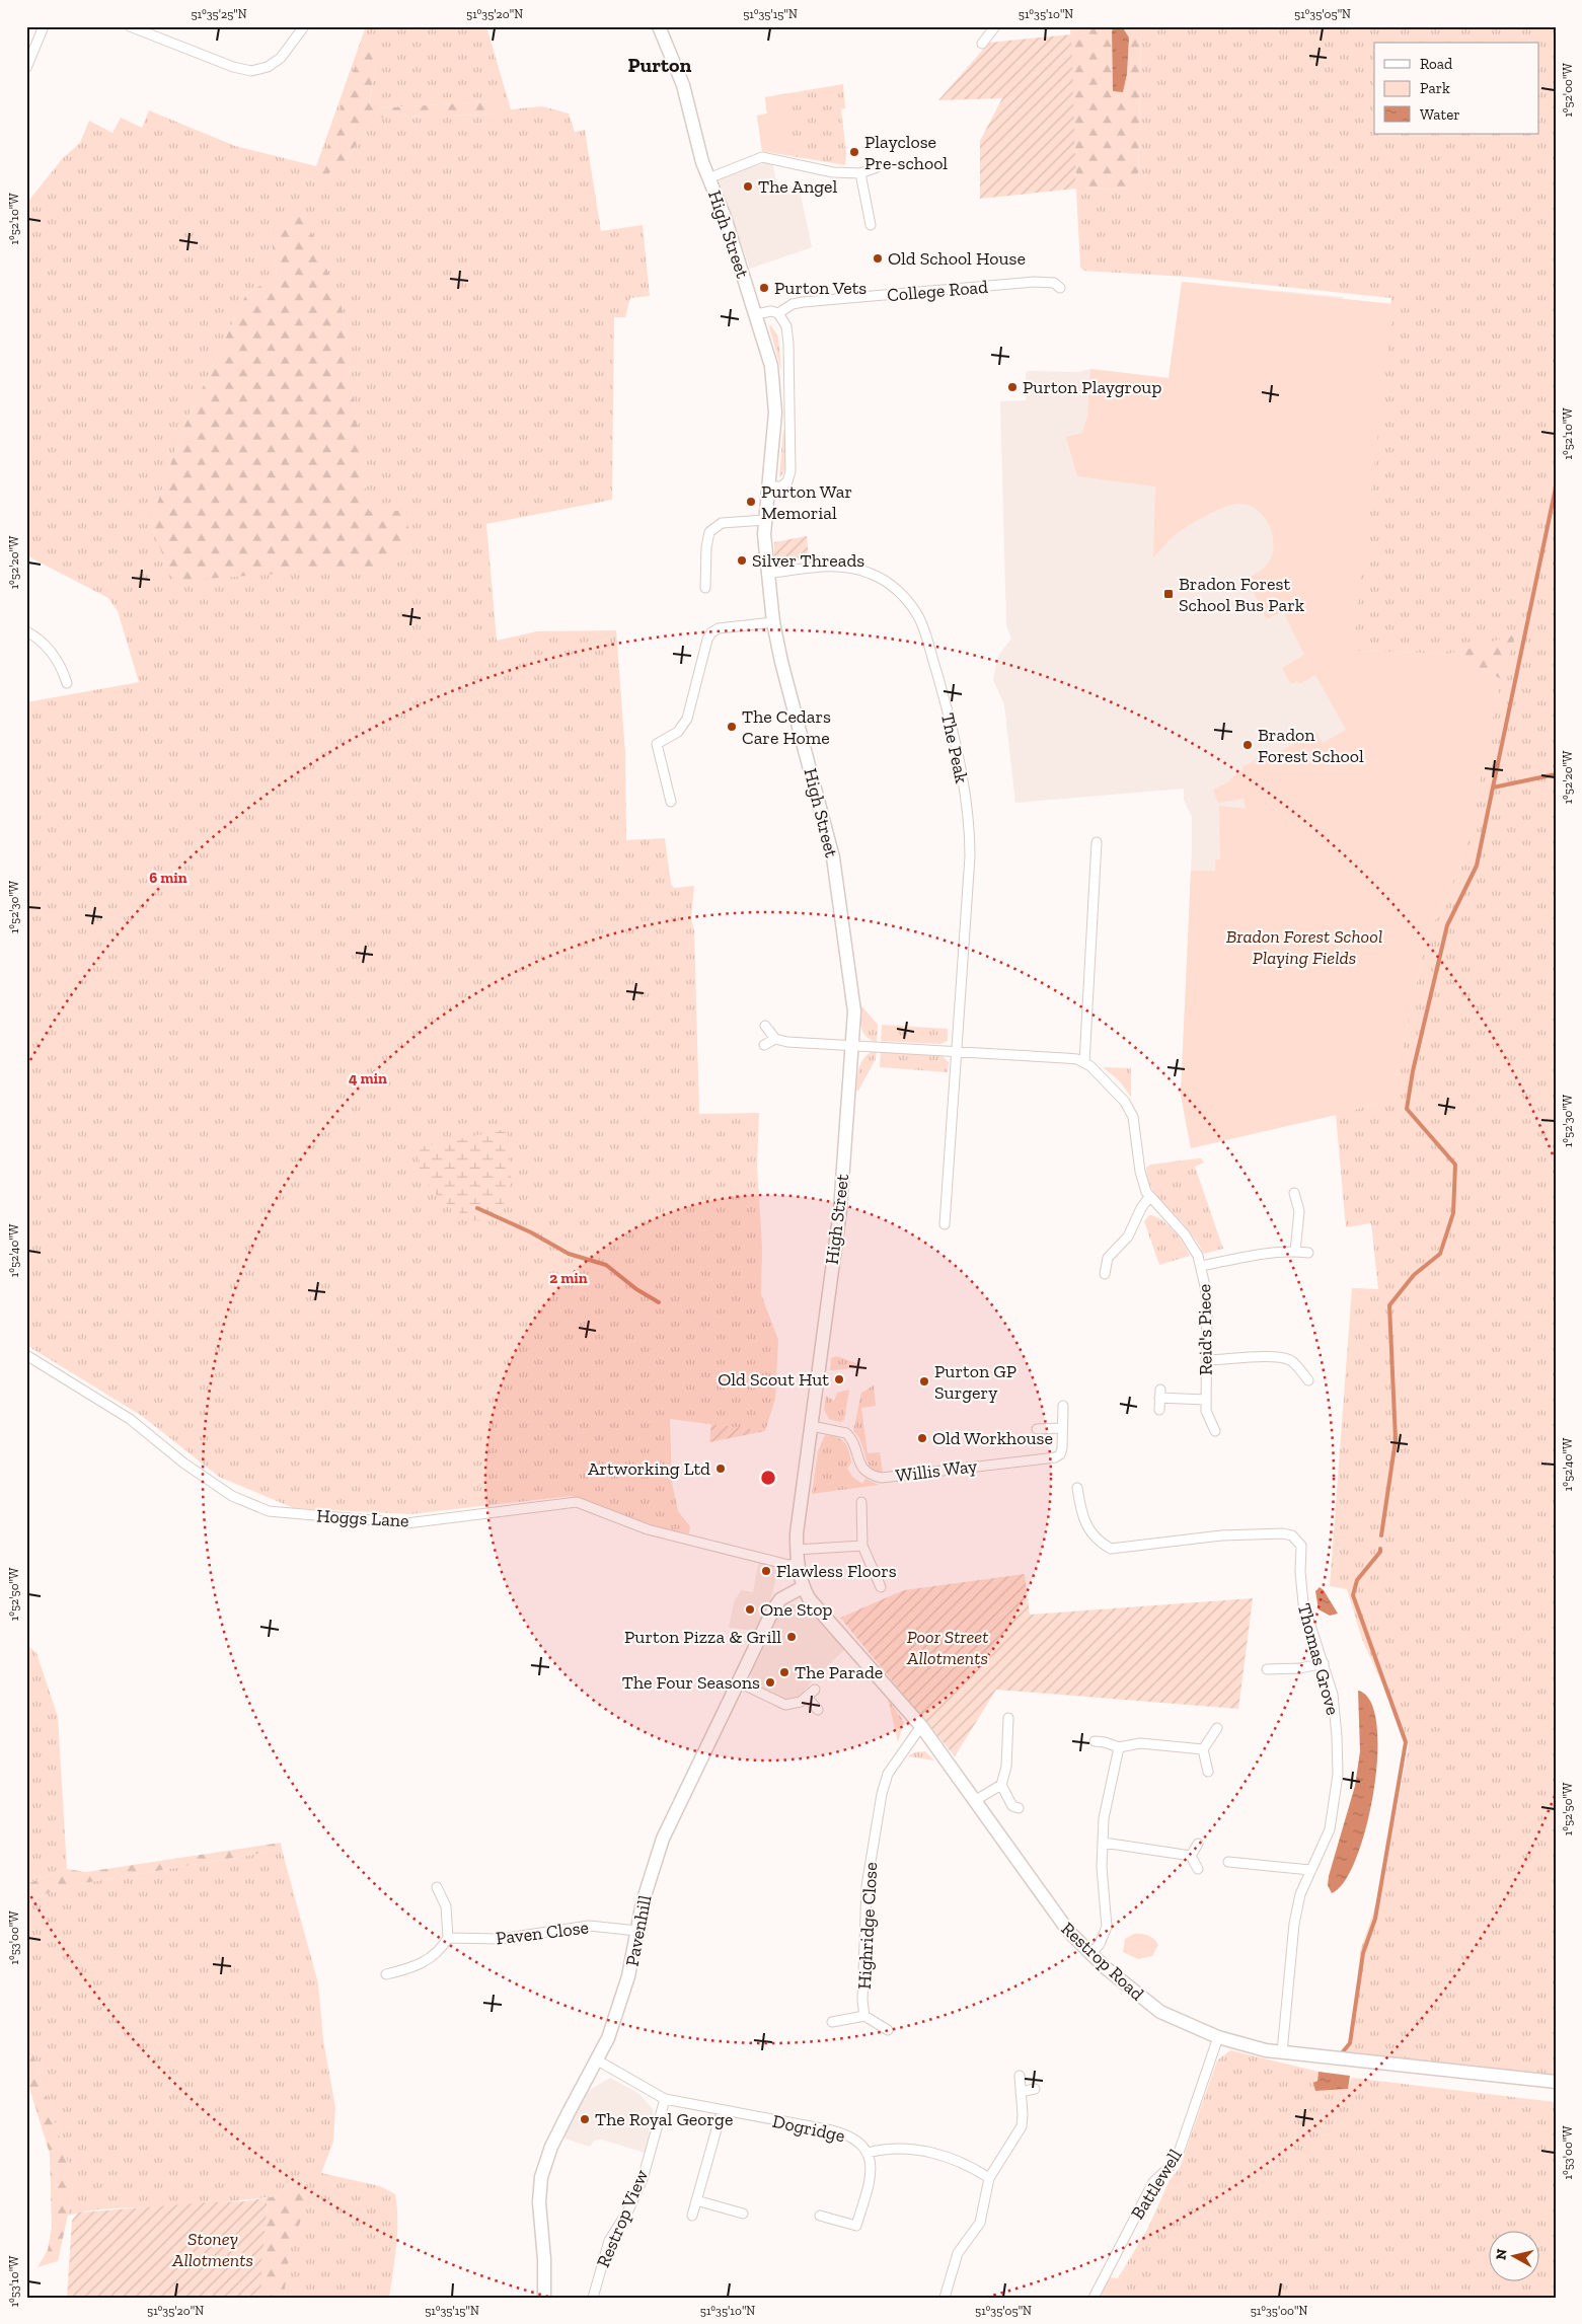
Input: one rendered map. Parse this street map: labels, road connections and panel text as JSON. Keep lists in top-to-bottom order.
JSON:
{
  "streets": {
    "street": [
      "High Street",
      "College Road",
      "The Peak",
      "Reid's Piece",
      "Willis Way",
      "Hoggs Lane",
      "Thomas Grove",
      "Highridge Close",
      "Pavenhill",
      "Paven Close",
      "Restrop Road",
      "Dogridge",
      "Battlewell",
      "Restrop View"
    ]
  },
  "crossings": [
    ["High Street", "College Road"],
    ["High Street", "The Peak"],
    ["High Street", "Willis Way"],
    ["High Street", "Hoggs Lane"],
    ["High Street", "Pavenhill"],
    ["High Street", "Restrop Road"],
    ["Thomas Grove", "Restrop Road"],
    ["Highridge Close", "Restrop Road"],
    ["Pavenhill", "Paven Close"],
    ["Pavenhill", "Restrop Road"],
    ["Restrop Road", "Battlewell"],
    ["Dogridge", "Restrop View"]
  ],
  "districts": ["Purton"],
  "parks": ["Bradon Forest School Playing Fields", "Poor Street Allotments", "Stoney Allotments"],
  "places": {
    "other": [
      "Playclose Pre-school",
      "The Angel",
      "Old School House",
      "Purton Vets",
      "Purton Playgroup",
      "Purton War Memorial",
      "Silver Threads",
      "The Cedars Care Home",
      "Bradon Forest School",
      "Old Scout Hut",
      "Purton GP Surgery",
      "Old Workhouse",
      "Artworking Ltd",
      "Flawless Floors",
      "One Stop",
      "Purton Pizza & Grill",
      "The Parade",
      "The Four Seasons",
      "The Royal George"
    ],
    "transit": ["Bradon Forest School Bus Park"]
  },
  "legend": ["Road", "Park", "Water"],
  "north": "left",
  "coordinates": [
    "51°35'25\"N",
    "51°35'20\"N",
    "51°35'15\"N",
    "51°35'10\"N",
    "51°35'05\"N",
    "1°52'00\"W",
    "1°52'10\"W",
    "1°52'20\"W",
    "1°52'30\"W",
    "1°52'40\"W",
    "1°52'50\"W",
    "1°53'00\"W",
    "1°53'10\"W",
    "51°35'00\"N"
  ],
  "rings": ["6 min", "4 min", "2 min"]
}
